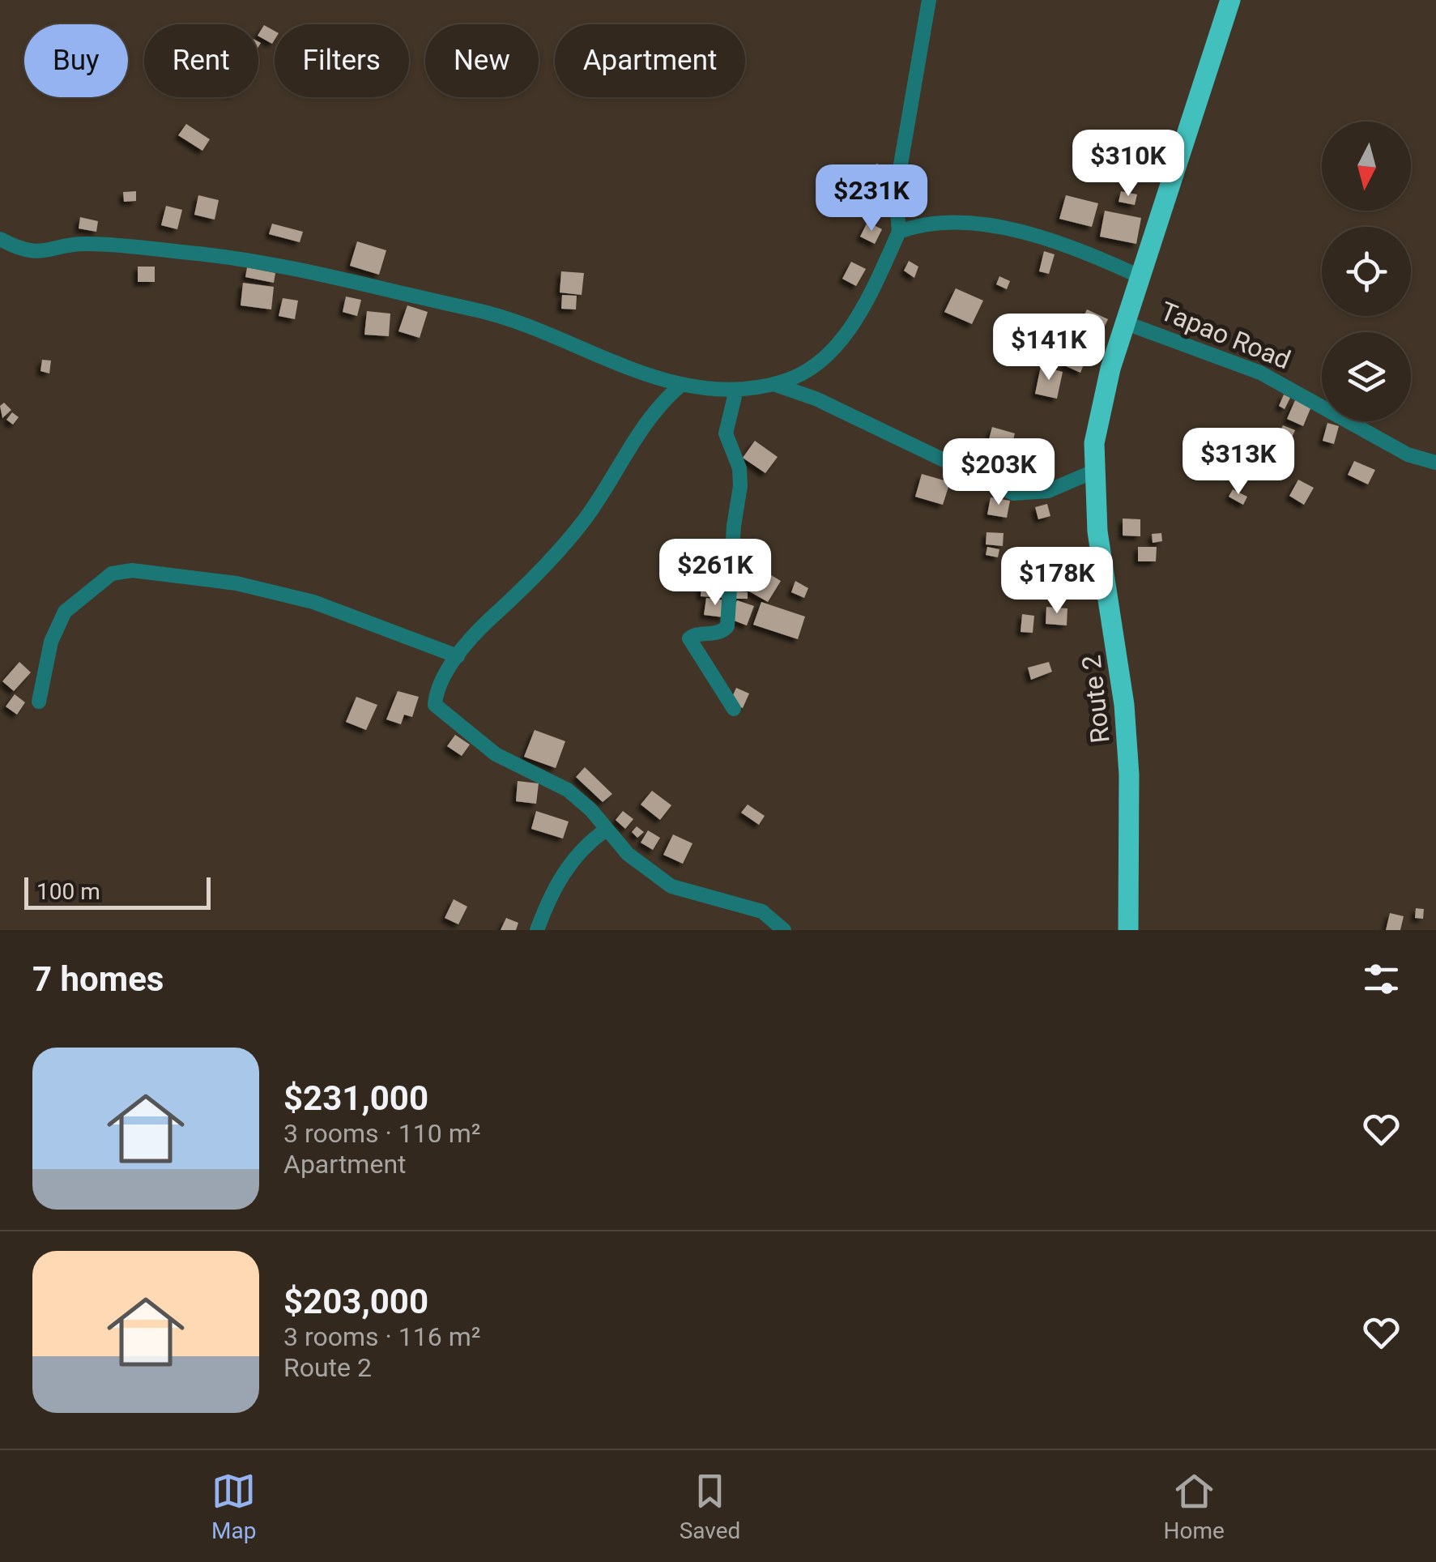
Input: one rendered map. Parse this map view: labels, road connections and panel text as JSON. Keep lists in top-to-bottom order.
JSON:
{
  "streets": {
    "highway": ["Route 2"],
    "street": ["Tapao Road"]
  },
  "crossings": [
    ["Tapao Road", "Route 2"]
  ],
  "scale_bar": "100 m",
  "north": "bottom",
  "page": {
    "chip": [
      "Buy",
      "Rent",
      "Filters",
      "New",
      "Apartment"
    ],
    "price": [
      "$310K",
      "$231K",
      "$141K",
      "$313K",
      "$203K",
      "$261K",
      "$178K"
    ],
    "scale": "100 m",
    "heading": "7 homes",
    "list": [
      {
        "name": "$231,000",
        "note": "3 rooms · 110 m² · Apartment"
      },
      {
        "name": "$203,000",
        "note": "3 rooms · 116 m² · Route 2"
      }
    ],
    "tabs": ["Map", "Saved", "Home"]
  }
}
